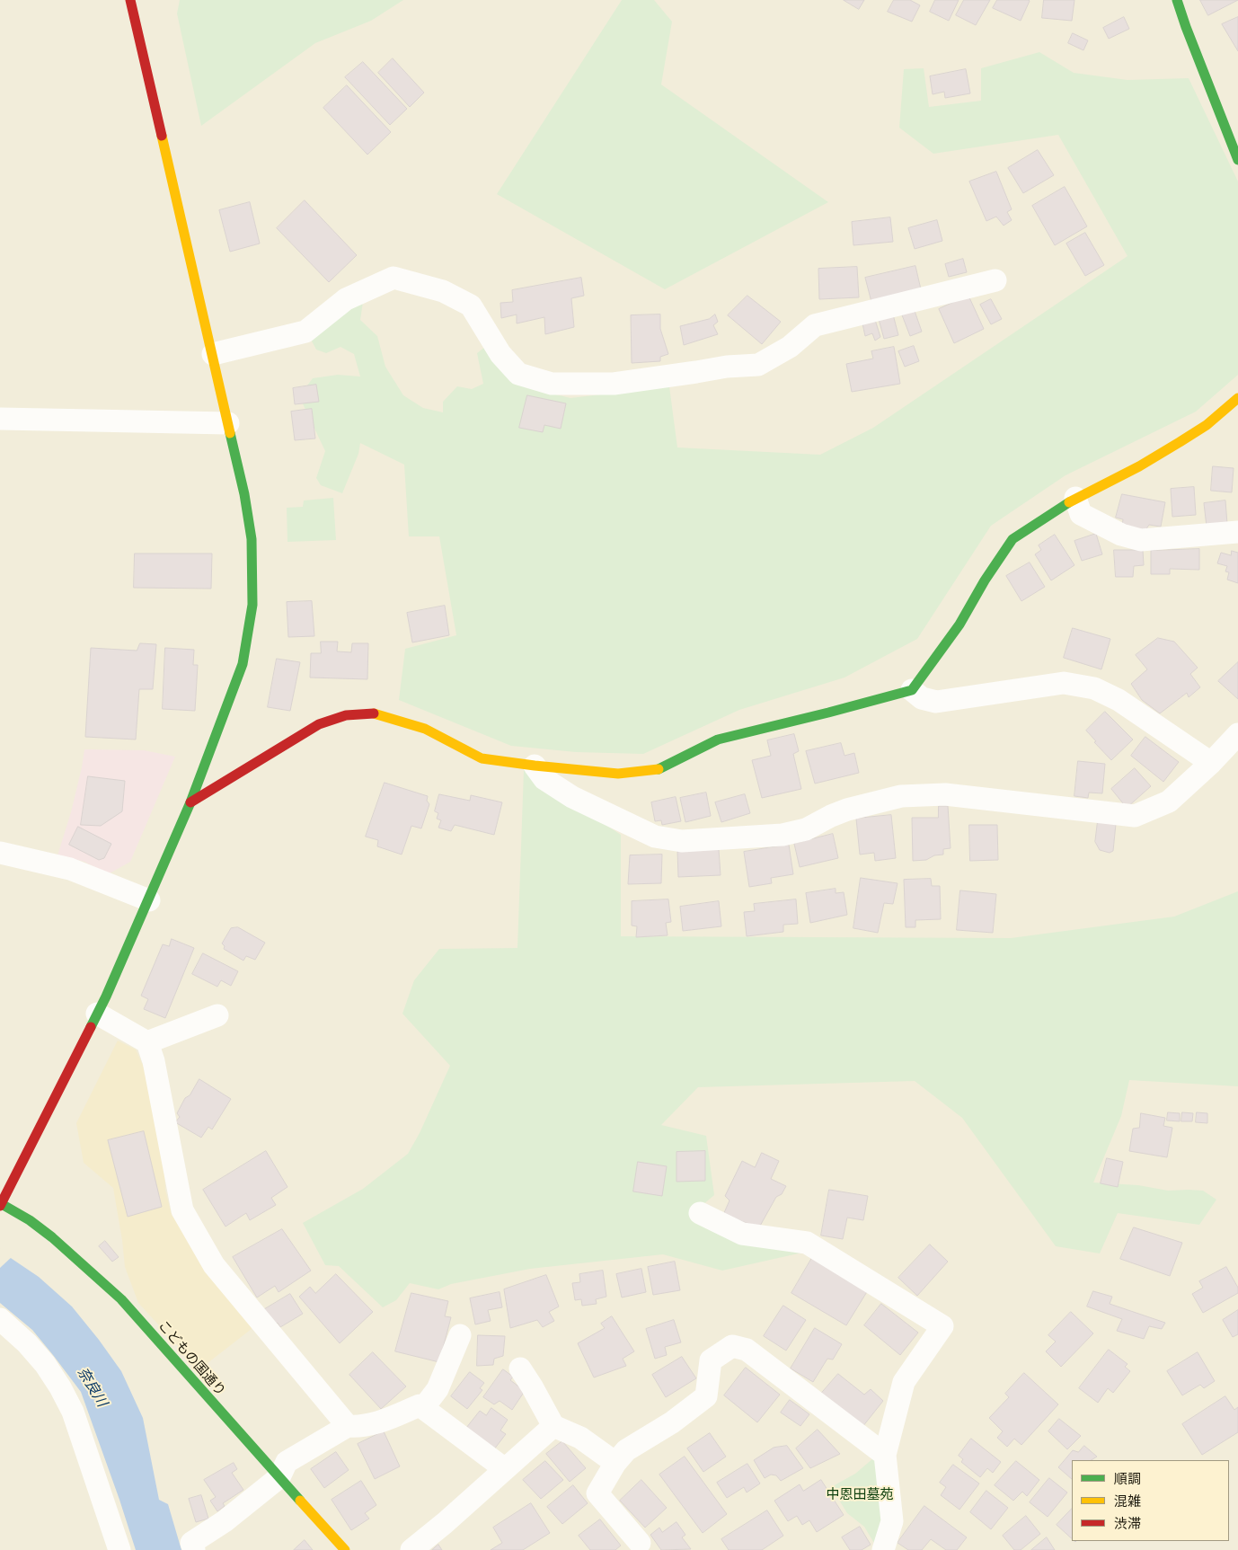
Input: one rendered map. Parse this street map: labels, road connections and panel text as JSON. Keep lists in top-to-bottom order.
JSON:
{
  "streets": {
    "street": ["こどもの国通り"]
  },
  "water": ["奈良川"],
  "parks": ["中恩田墓苑"],
  "legend": ["順調", "混雑", "渋滞"]
}
